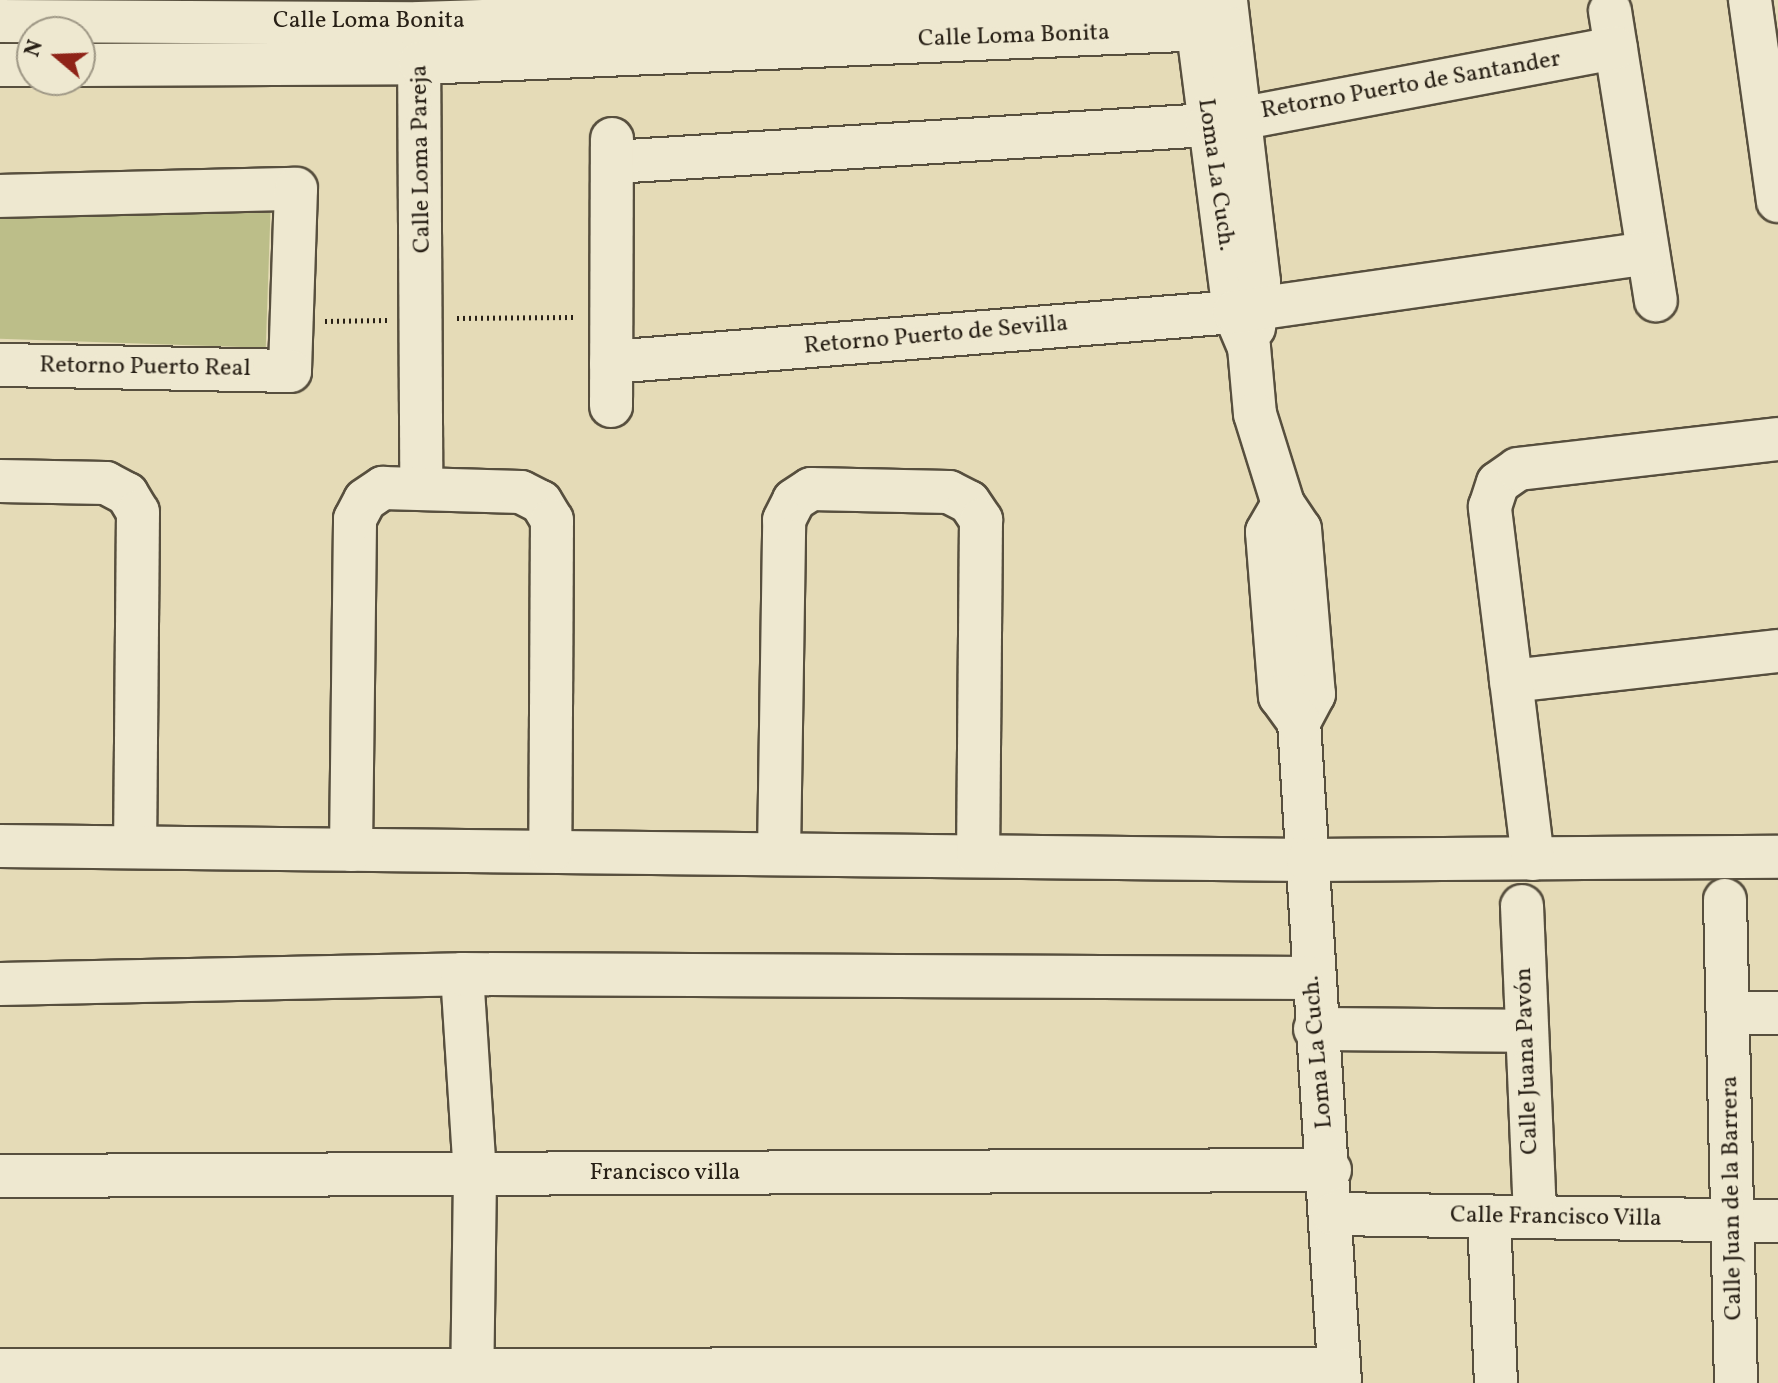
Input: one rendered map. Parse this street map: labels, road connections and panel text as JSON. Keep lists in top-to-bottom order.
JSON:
{
  "streets": {
    "street": [
      "Calle Loma Bonita",
      "Retorno Puerto de Santander",
      "Calle Loma Pareja",
      "Loma La Cuch.",
      "Retorno Puerto de Sevilla",
      "Retorno Puerto Real",
      "Calle Juana Pavón",
      "Francisco villa",
      "Calle Juan de la Barrera",
      "Calle Francisco Villa"
    ]
  },
  "crossings": [
    ["Calle Loma Bonita", "Calle Loma Pareja"],
    ["Calle Loma Bonita", "Loma La Cuch."],
    ["Retorno Puerto de Santander", "Loma La Cuch."],
    ["Loma La Cuch.", "Retorno Puerto de Sevilla"],
    ["Loma La Cuch.", "Francisco villa"],
    ["Loma La Cuch.", "Calle Francisco Villa"],
    ["Calle Juana Pavón", "Calle Francisco Villa"],
    ["Calle Juan de la Barrera", "Calle Francisco Villa"]
  ],
  "north": "left"
}
